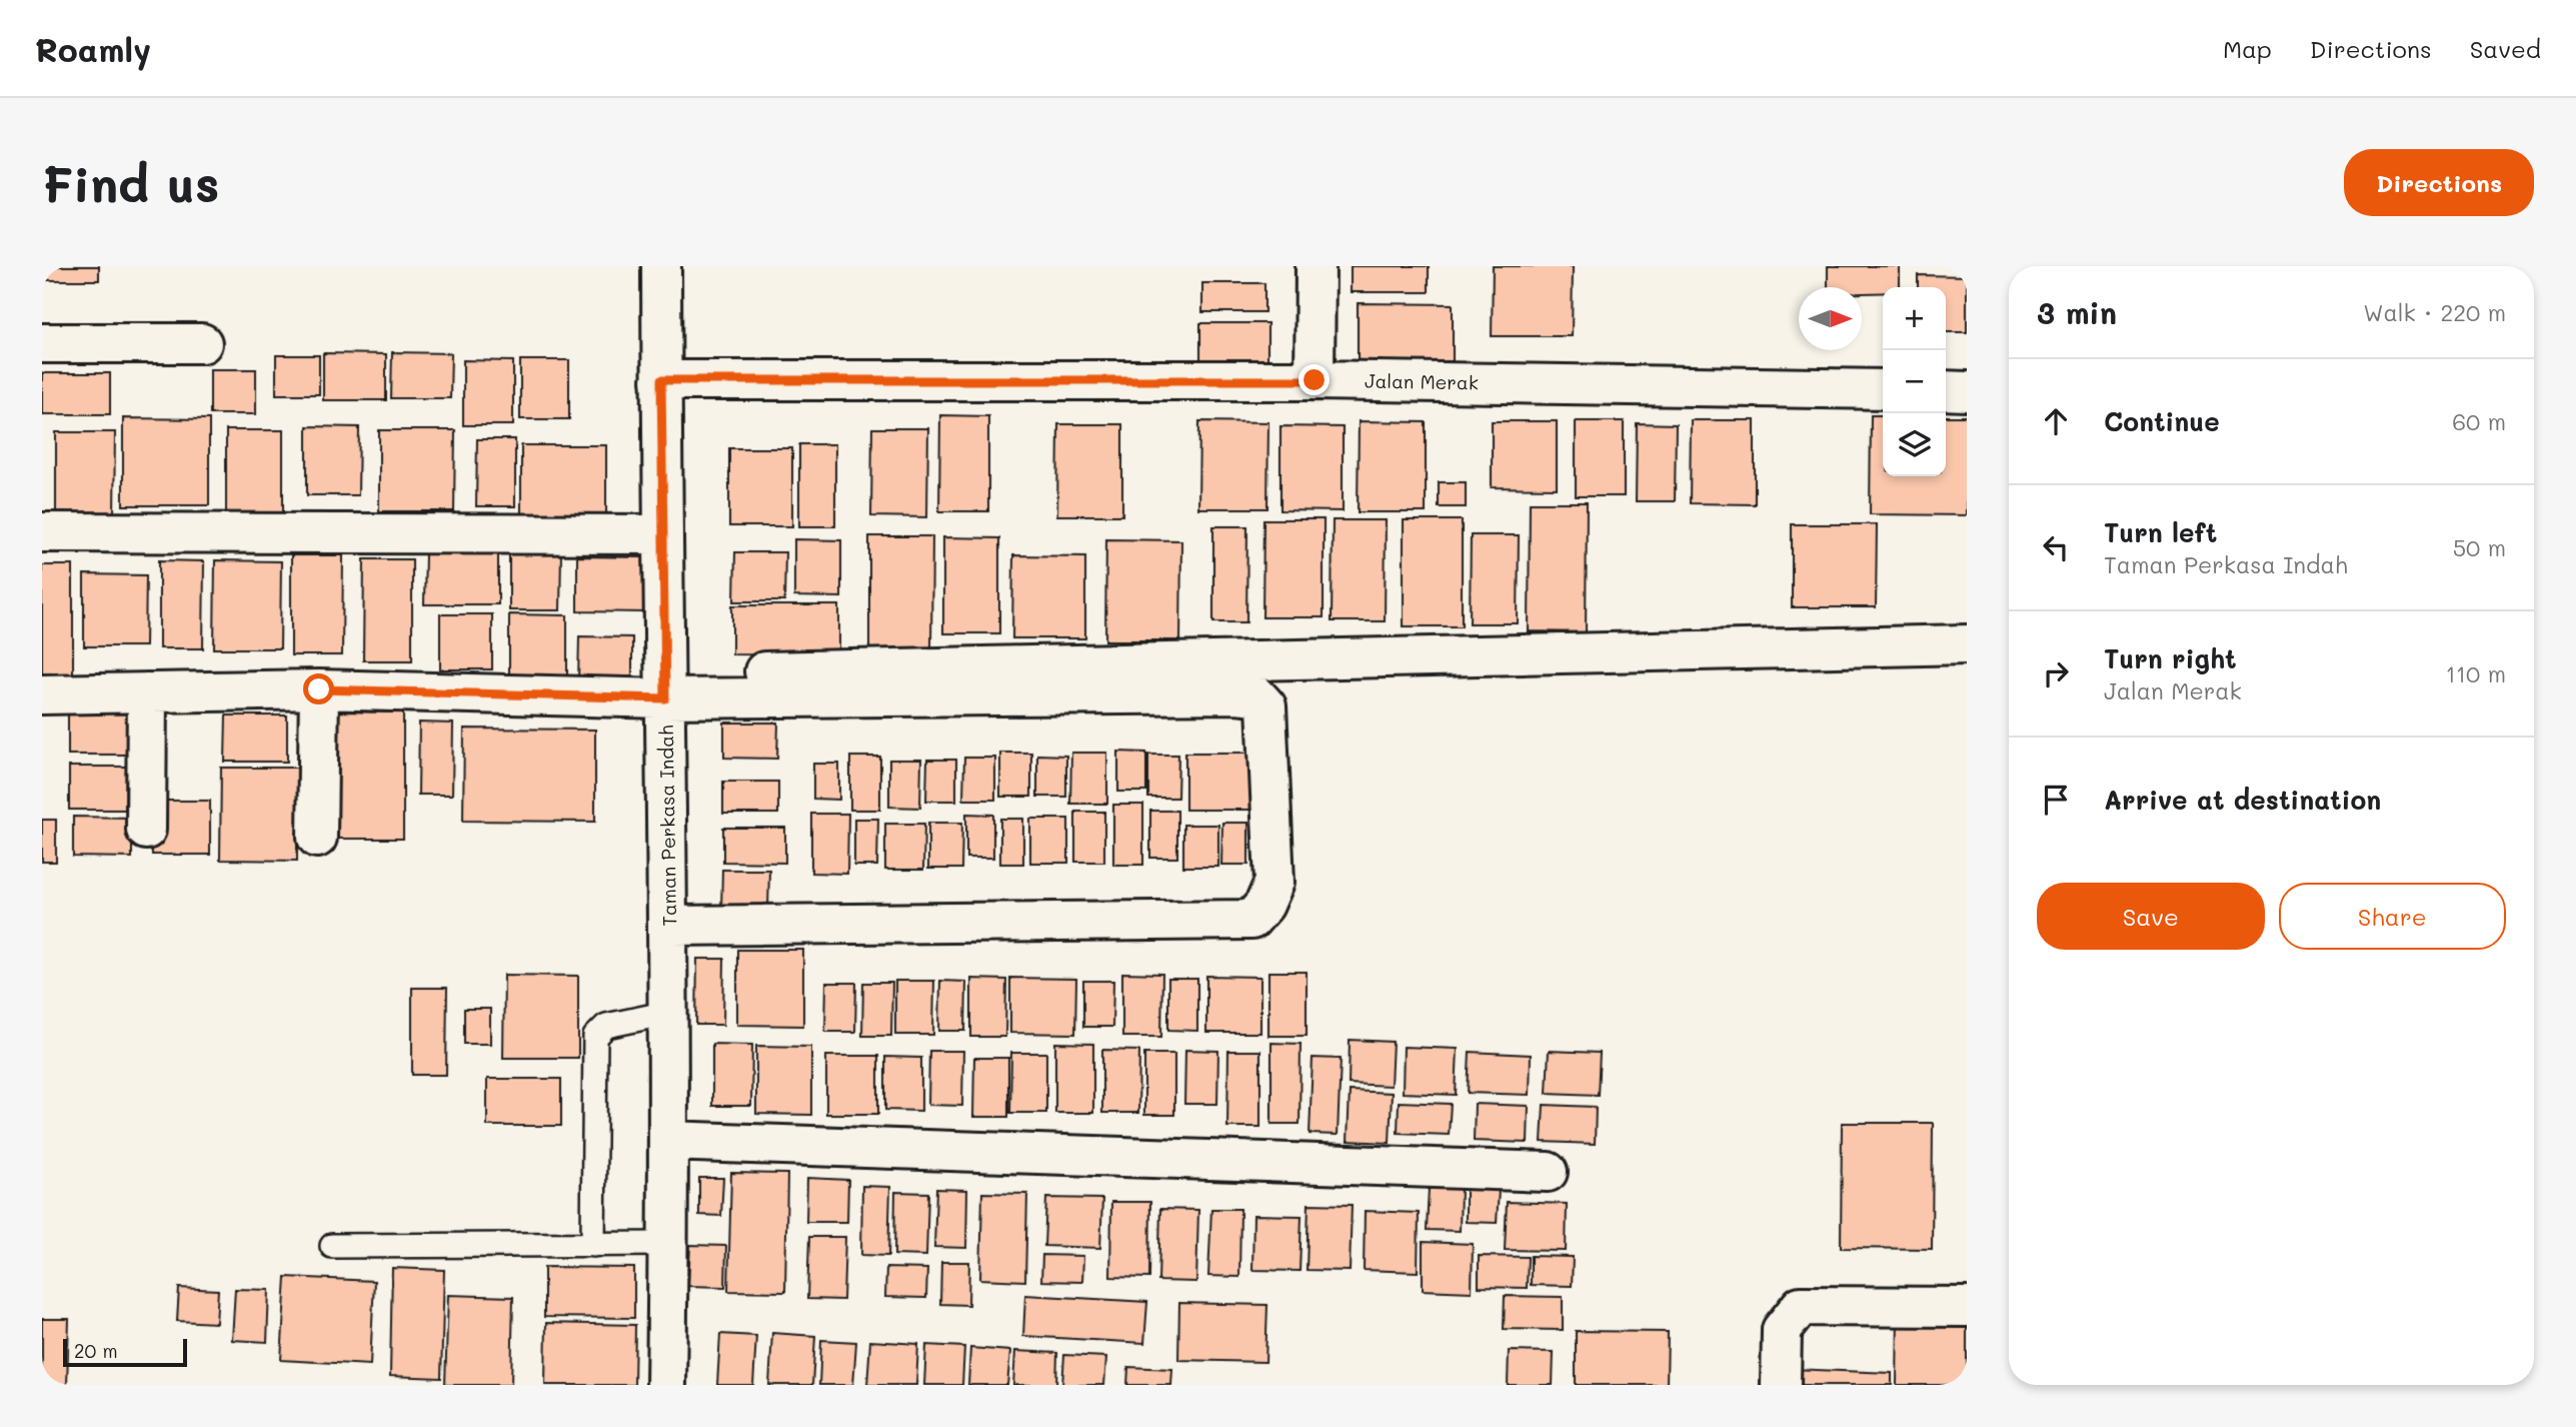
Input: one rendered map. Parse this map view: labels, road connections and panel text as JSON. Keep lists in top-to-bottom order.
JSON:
{
  "streets": {
    "street": ["Jalan Merak", "Taman Perkasa Indah"]
  },
  "crossings": [
    ["Jalan Merak", "Taman Perkasa Indah"]
  ],
  "scale_bar": "20 m",
  "north": "right",
  "page": {
    "header": "Roamly",
    "nav": ["Map", "Directions", "Saved"],
    "buttons": [
      "Directions",
      ["Save", "Share"]
    ],
    "title": "Find us",
    "heading": ["3 min", "Walk · 220 m"],
    "map_buttons": ["+", "−"],
    "list": [
      ["Continue", "60 m"],
      ["Turn left", "Taman Perkasa Indah", "50 m"],
      ["Turn right", "Jalan Merak", "110 m"],
      "Arrive at destination"
    ],
    "scale": "20 m"
  }
}
